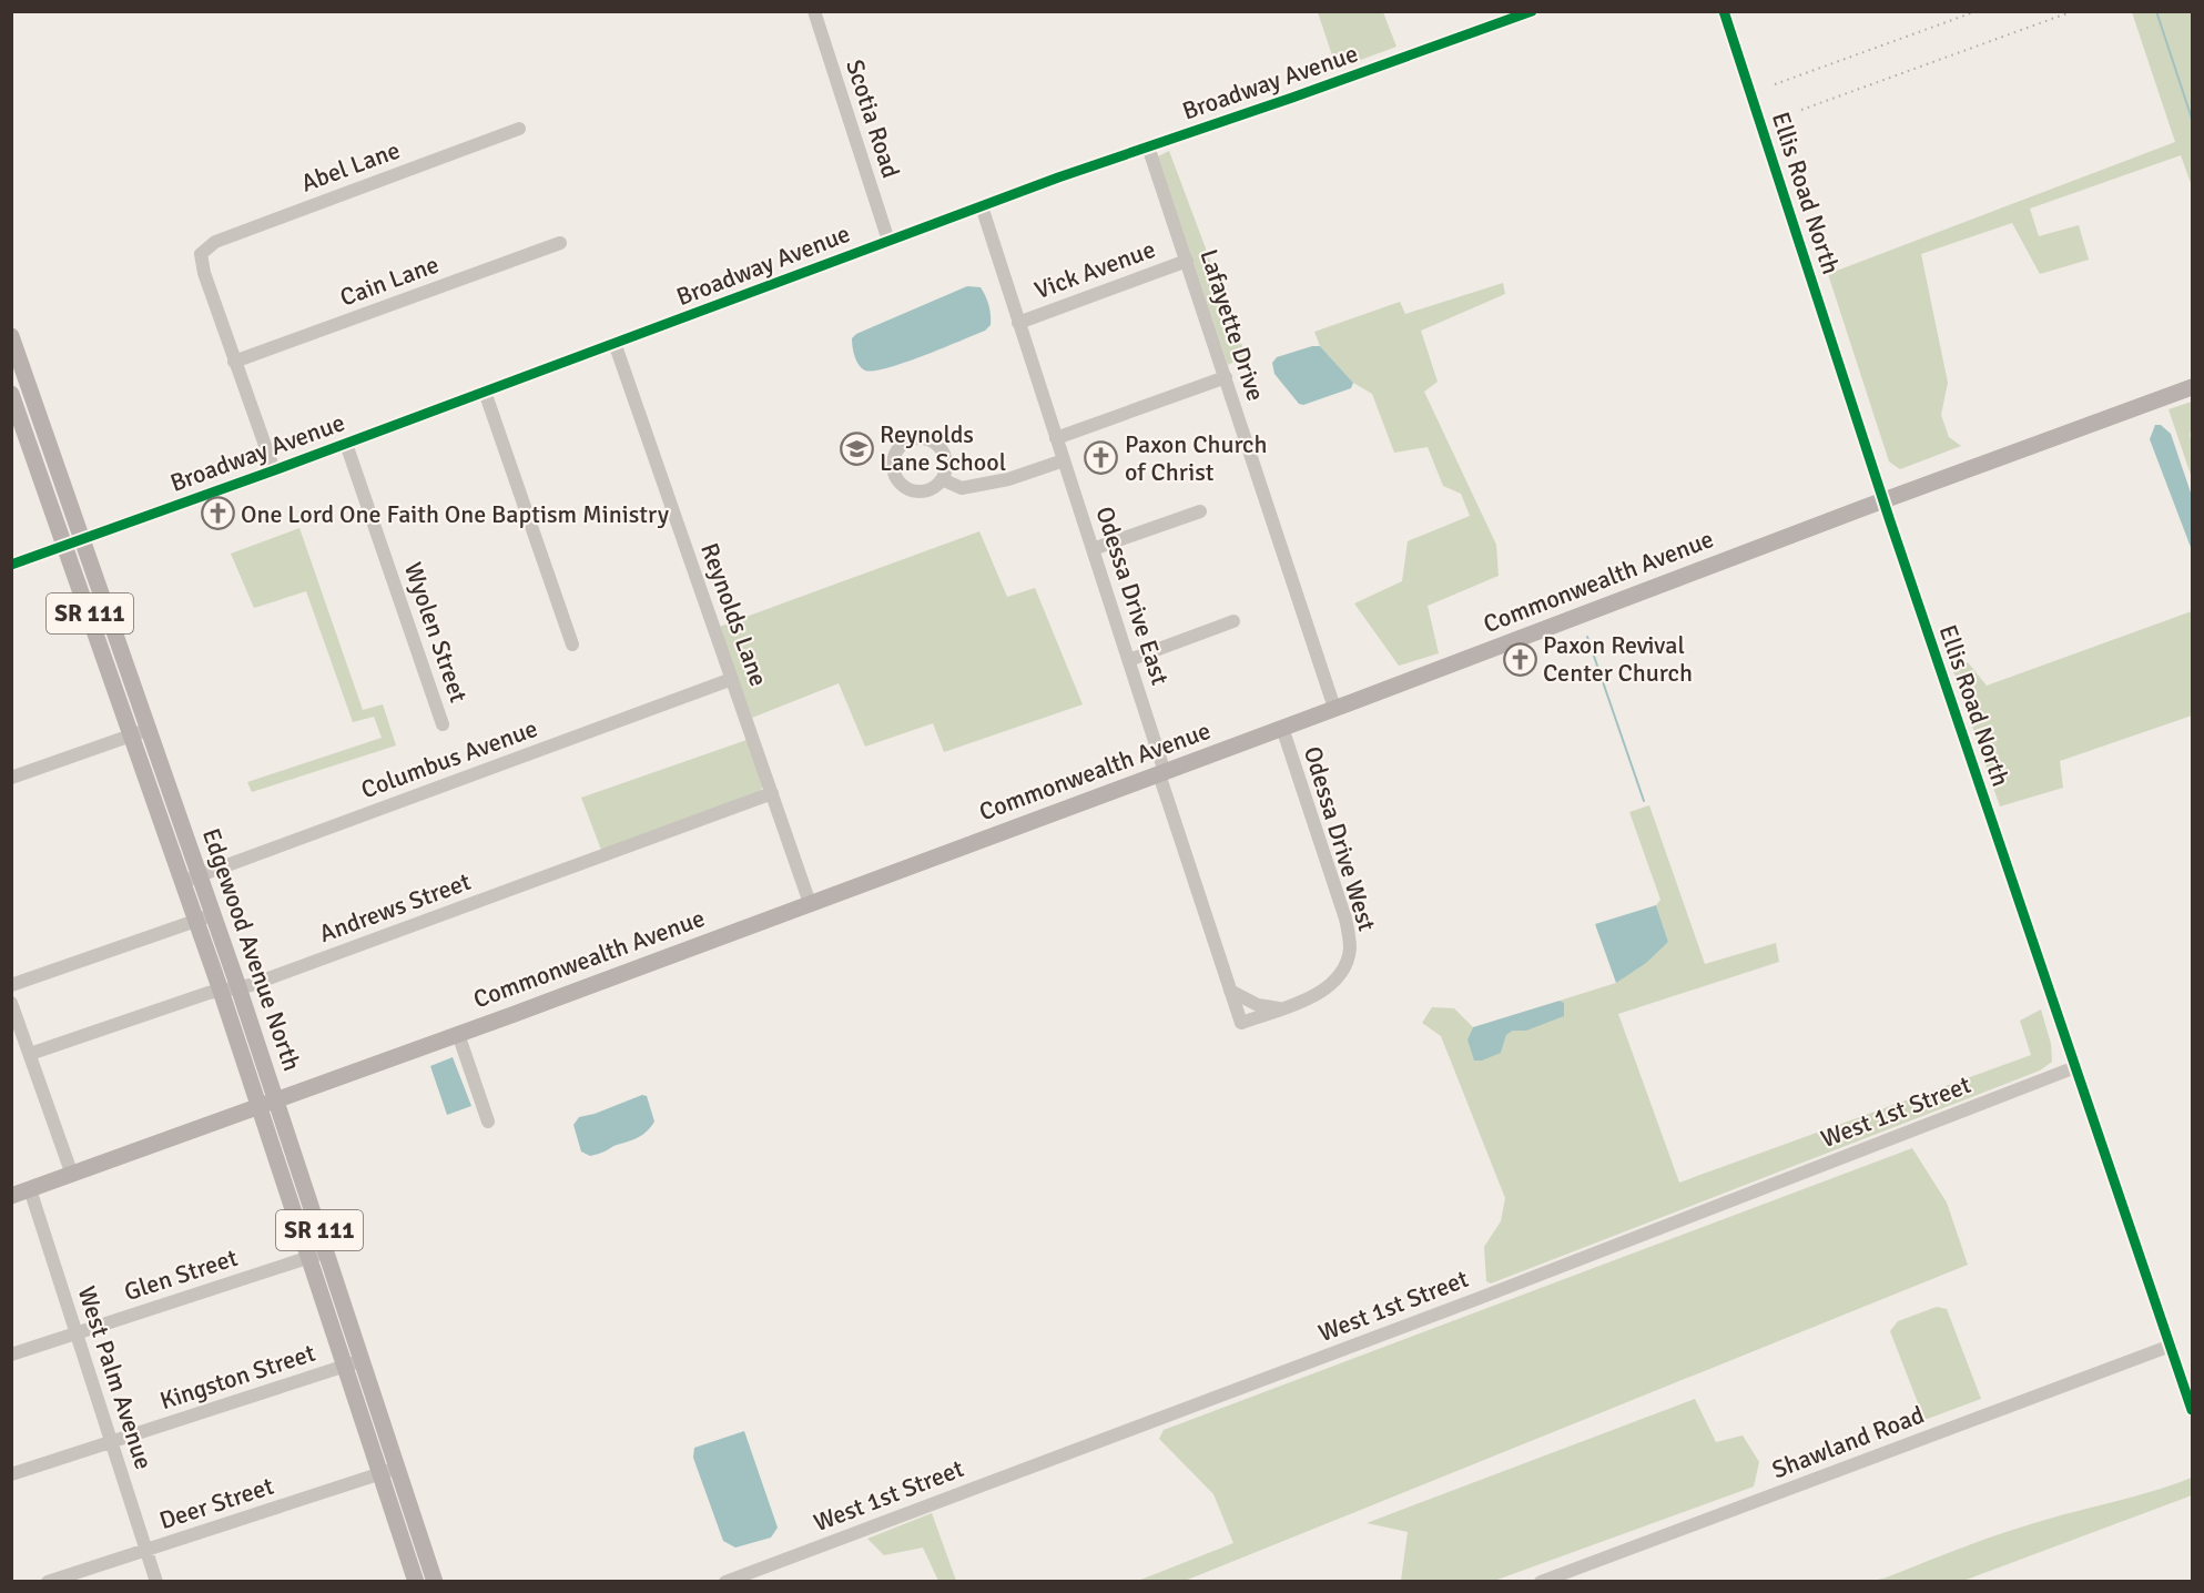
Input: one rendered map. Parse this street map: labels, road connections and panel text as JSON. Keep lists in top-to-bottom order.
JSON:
{
  "streets": {
    "main road": ["Commonwealth Avenue", "SR 111", "Edgewood Avenue North"],
    "street": [
      "Broadway Avenue",
      "Scotia Road",
      "Abel Lane",
      "Ellis Road North",
      "Vick Avenue",
      "Cain Lane",
      "Lafayette Drive",
      "Odessa Drive East",
      "Reynolds Lane",
      "Wyolen Street",
      "Columbus Avenue",
      "Odessa Drive West",
      "Andrews Street",
      "West 1st Street",
      "Glen Street",
      "Kingston Street",
      "West Palm Avenue",
      "Shawland Road",
      "Deer Street"
    ]
  },
  "crossings": [
    ["Broadway Avenue", "Scotia Road"],
    ["Broadway Avenue", "Lafayette Drive"],
    ["Broadway Avenue", "Odessa Drive East"],
    ["Broadway Avenue", "Reynolds Lane"],
    ["Broadway Avenue", "Wyolen Street"],
    ["Broadway Avenue", "Edgewood Avenue North"],
    ["Abel Lane", "Cain Lane"],
    ["Ellis Road North", "Commonwealth Avenue"],
    ["Ellis Road North", "West 1st Street"],
    ["Ellis Road North", "Shawland Road"],
    ["Vick Avenue", "Lafayette Drive"],
    ["Vick Avenue", "Odessa Drive East"],
    ["Lafayette Drive", "Commonwealth Avenue"],
    ["Commonwealth Avenue", "Odessa Drive East"],
    ["Commonwealth Avenue", "Reynolds Lane"],
    ["Commonwealth Avenue", "Odessa Drive West"],
    ["Commonwealth Avenue", "Edgewood Avenue North"],
    ["Commonwealth Avenue", "West Palm Avenue"],
    ["Odessa Drive East", "Odessa Drive West"],
    ["Reynolds Lane", "Columbus Avenue"],
    ["Reynolds Lane", "Andrews Street"],
    ["Columbus Avenue", "Edgewood Avenue North"],
    ["Andrews Street", "Edgewood Avenue North"],
    ["Edgewood Avenue North", "Glen Street"],
    ["Edgewood Avenue North", "Kingston Street"],
    ["Edgewood Avenue North", "Deer Street"],
    ["Glen Street", "West Palm Avenue"],
    ["Kingston Street", "West Palm Avenue"],
    ["West Palm Avenue", "Deer Street"]
  ],
  "places": {
    "school or university": ["Reynolds Lane School"],
    "church": ["Paxon Church of Christ", "One Lord One Faith One Baptism Ministry", "Paxon Revival Center Church"]
  }
}
